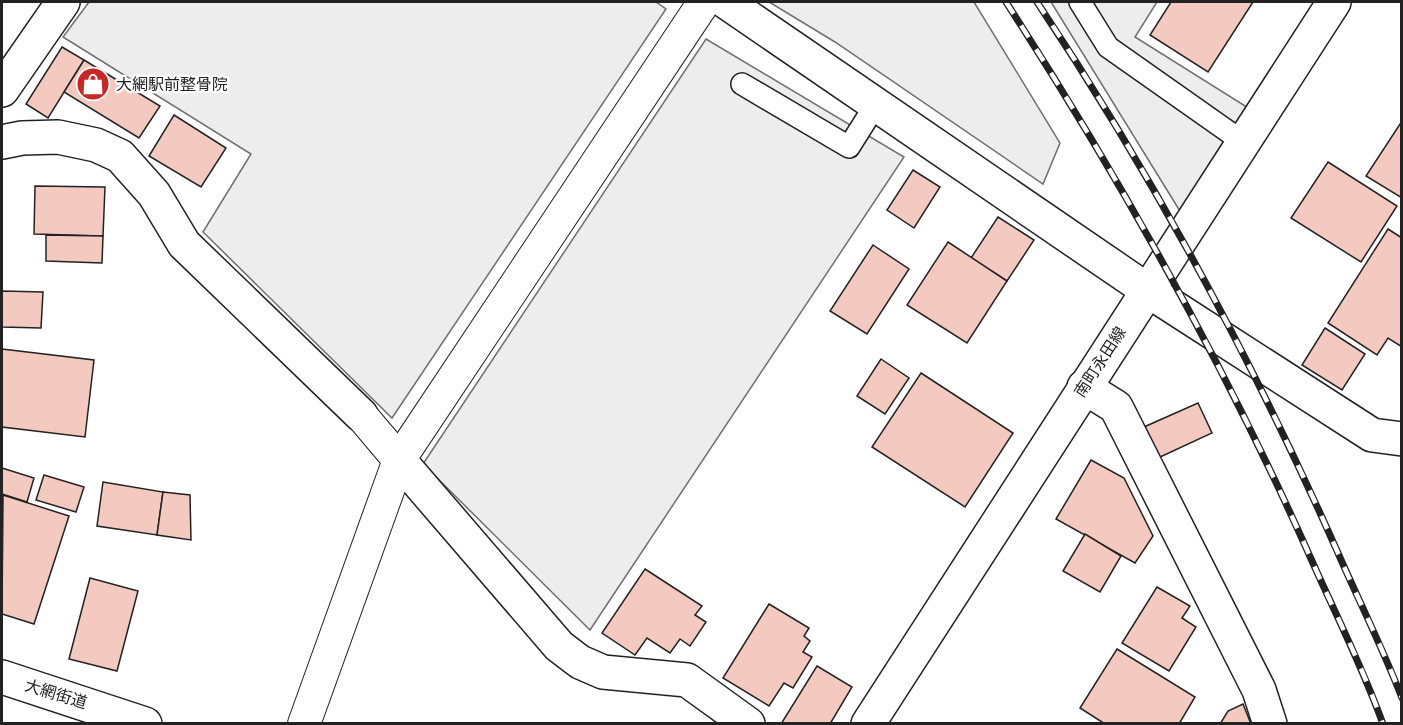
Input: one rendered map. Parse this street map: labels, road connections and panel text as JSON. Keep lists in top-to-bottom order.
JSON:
{
  "streets": {
    "street": ["南町永田線", "大網街道"]
  },
  "places": {
    "shop": ["大網駅前整骨院"]
  }
}
